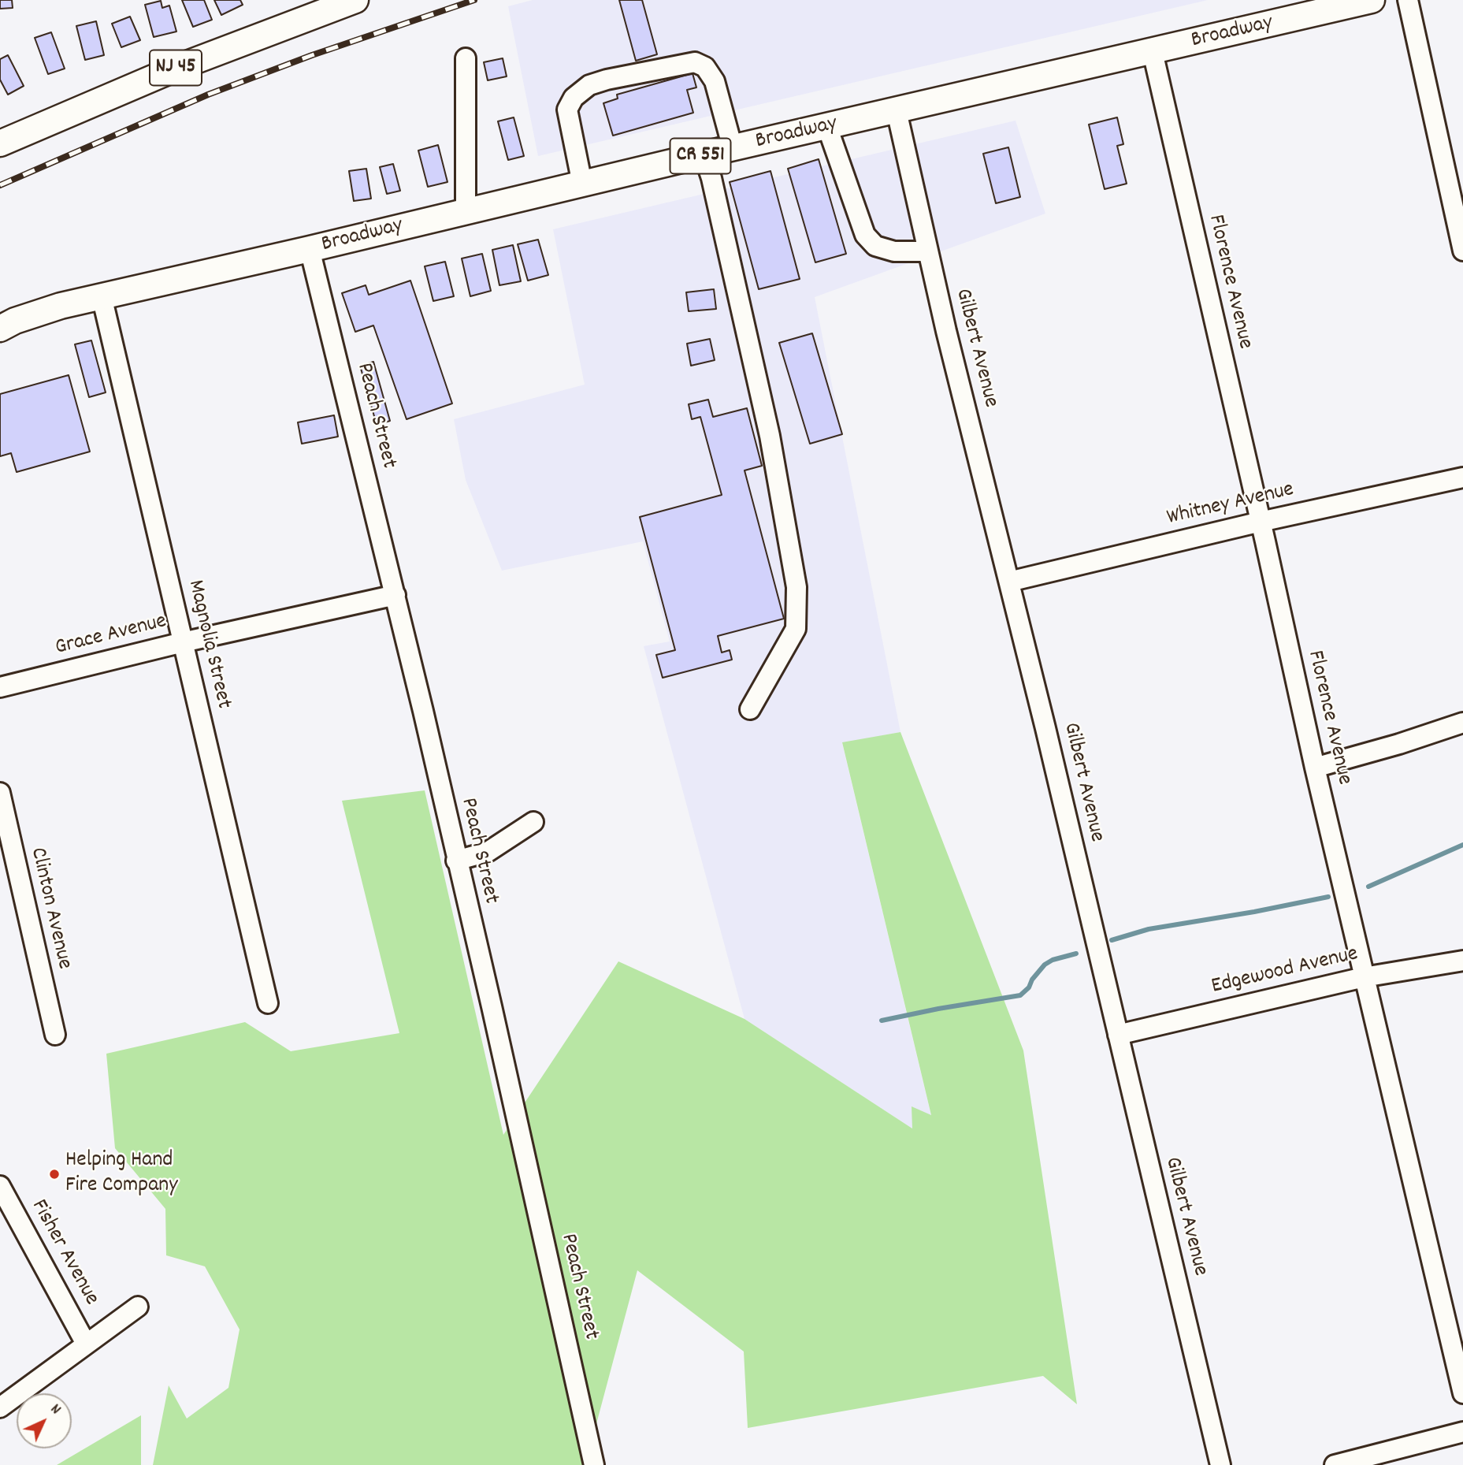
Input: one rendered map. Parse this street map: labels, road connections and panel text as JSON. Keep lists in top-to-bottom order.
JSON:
{
  "streets": {
    "main road": ["Broadway", "NJ 45", "CR 551"],
    "street": [
      "Florence Avenue",
      "Gilbert Avenue",
      "Peach Street",
      "Whitney Avenue",
      "Grace Avenue",
      "Magnolia Street",
      "Clinton Avenue",
      "Edgewood Avenue",
      "Fisher Avenue"
    ]
  },
  "crossings": [
    ["Broadway", "Florence Avenue"],
    ["Broadway", "Gilbert Avenue"],
    ["Broadway", "Peach Street"],
    ["Broadway", "Magnolia Street"],
    ["Florence Avenue", "Whitney Avenue"],
    ["Florence Avenue", "Edgewood Avenue"],
    ["Gilbert Avenue", "Whitney Avenue"],
    ["Gilbert Avenue", "Edgewood Avenue"],
    ["Peach Street", "Grace Avenue"],
    ["Grace Avenue", "Magnolia Street"]
  ],
  "places": ["Helping Hand Fire Company"],
  "north": "top right"
}
